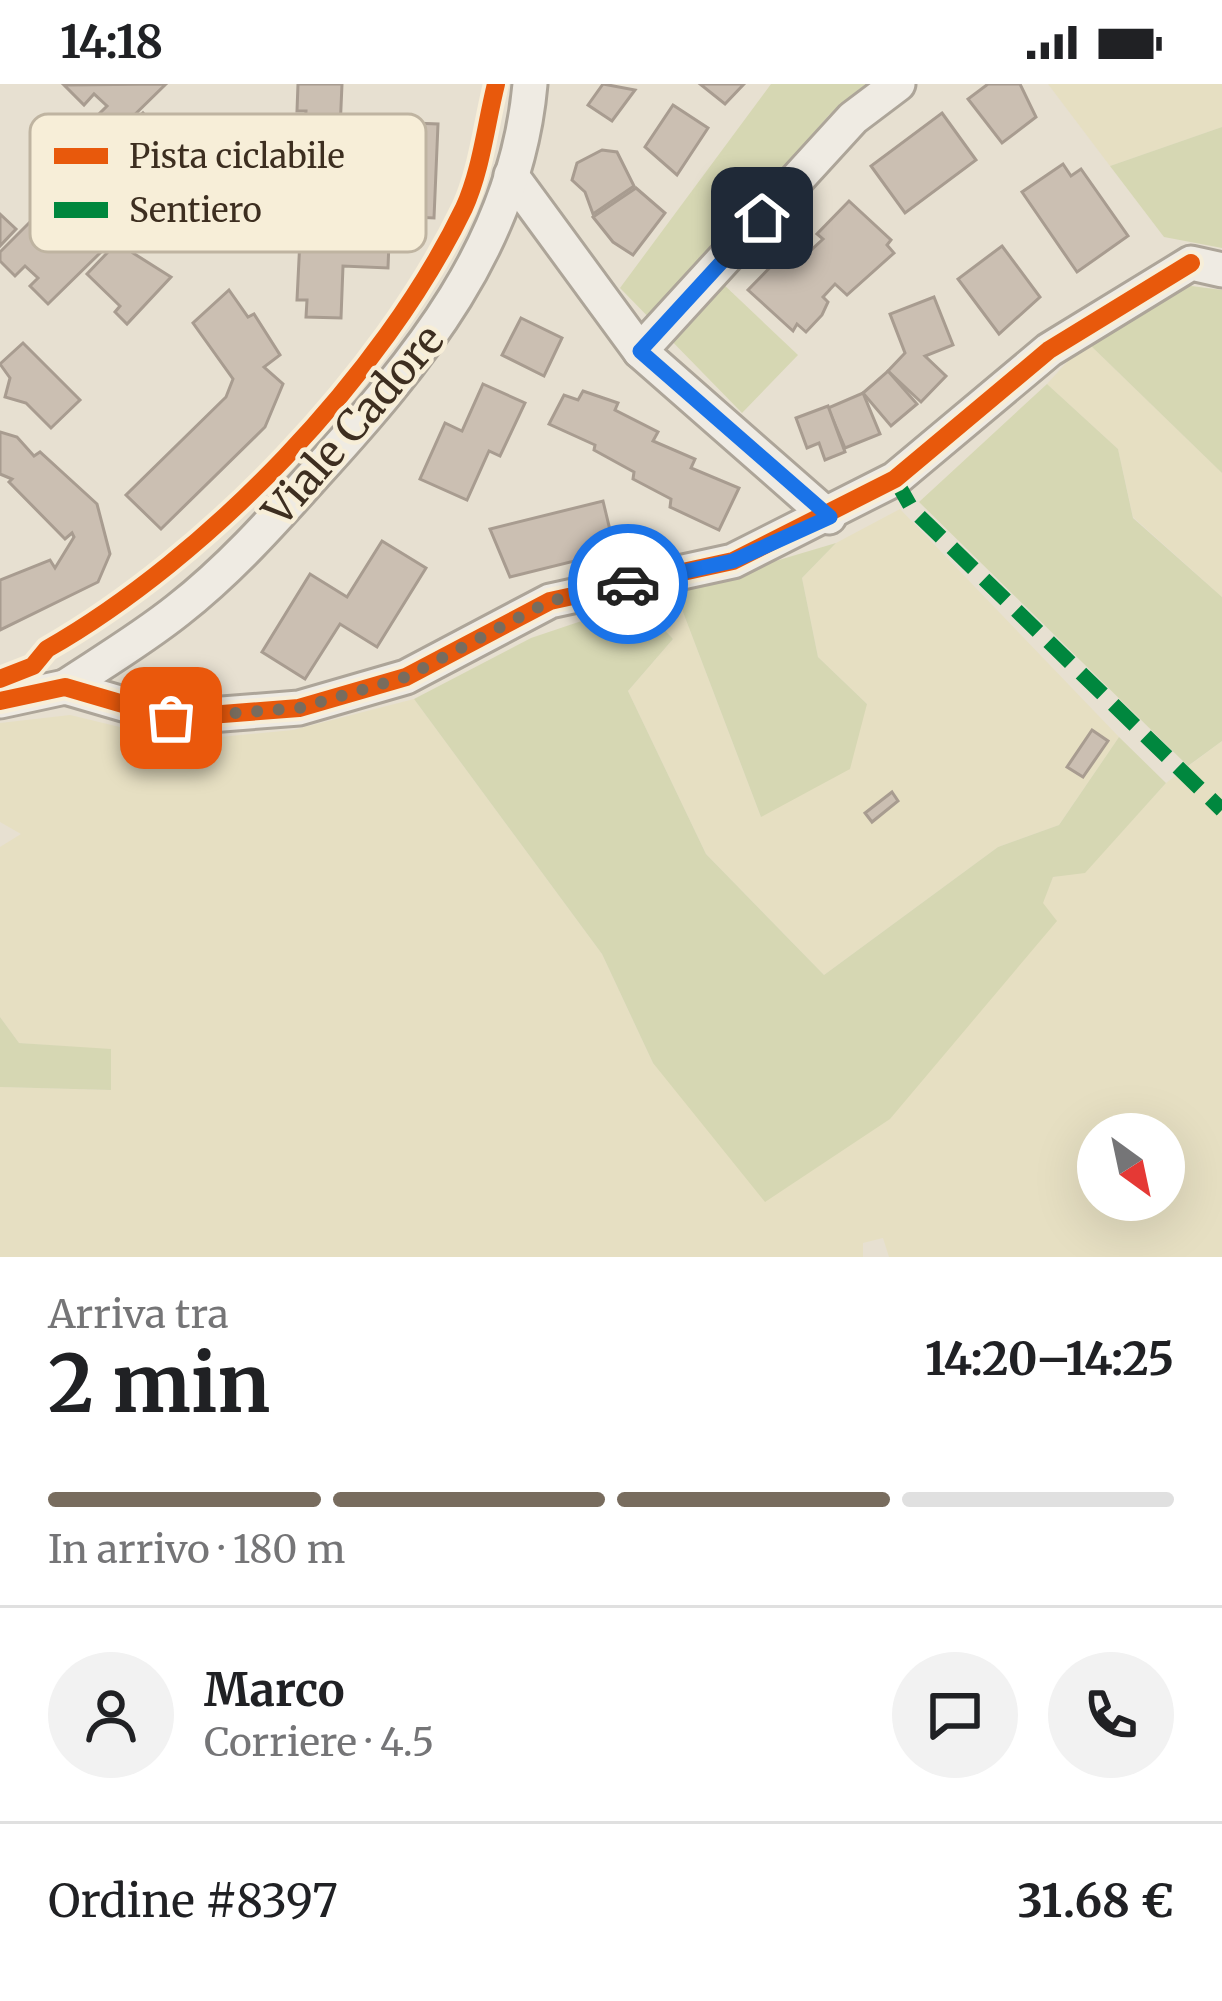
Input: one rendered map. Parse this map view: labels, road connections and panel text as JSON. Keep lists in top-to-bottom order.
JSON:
{
  "streets": {
    "street": ["Viale Cadore"]
  },
  "legend": ["Pista ciclabile", "Sentiero"],
  "north": "bottom right",
  "page": {
    "status": "14:18",
    "heading": ["2 min", "Arriva tra", "14:20–14:25"],
    "panel": [
      "Marco",
      "Corriere · 4.5",
      "Ordine #8397",
      "31.68 €"
    ],
    "bar": "In arrivo · 180 m"
  }
}
